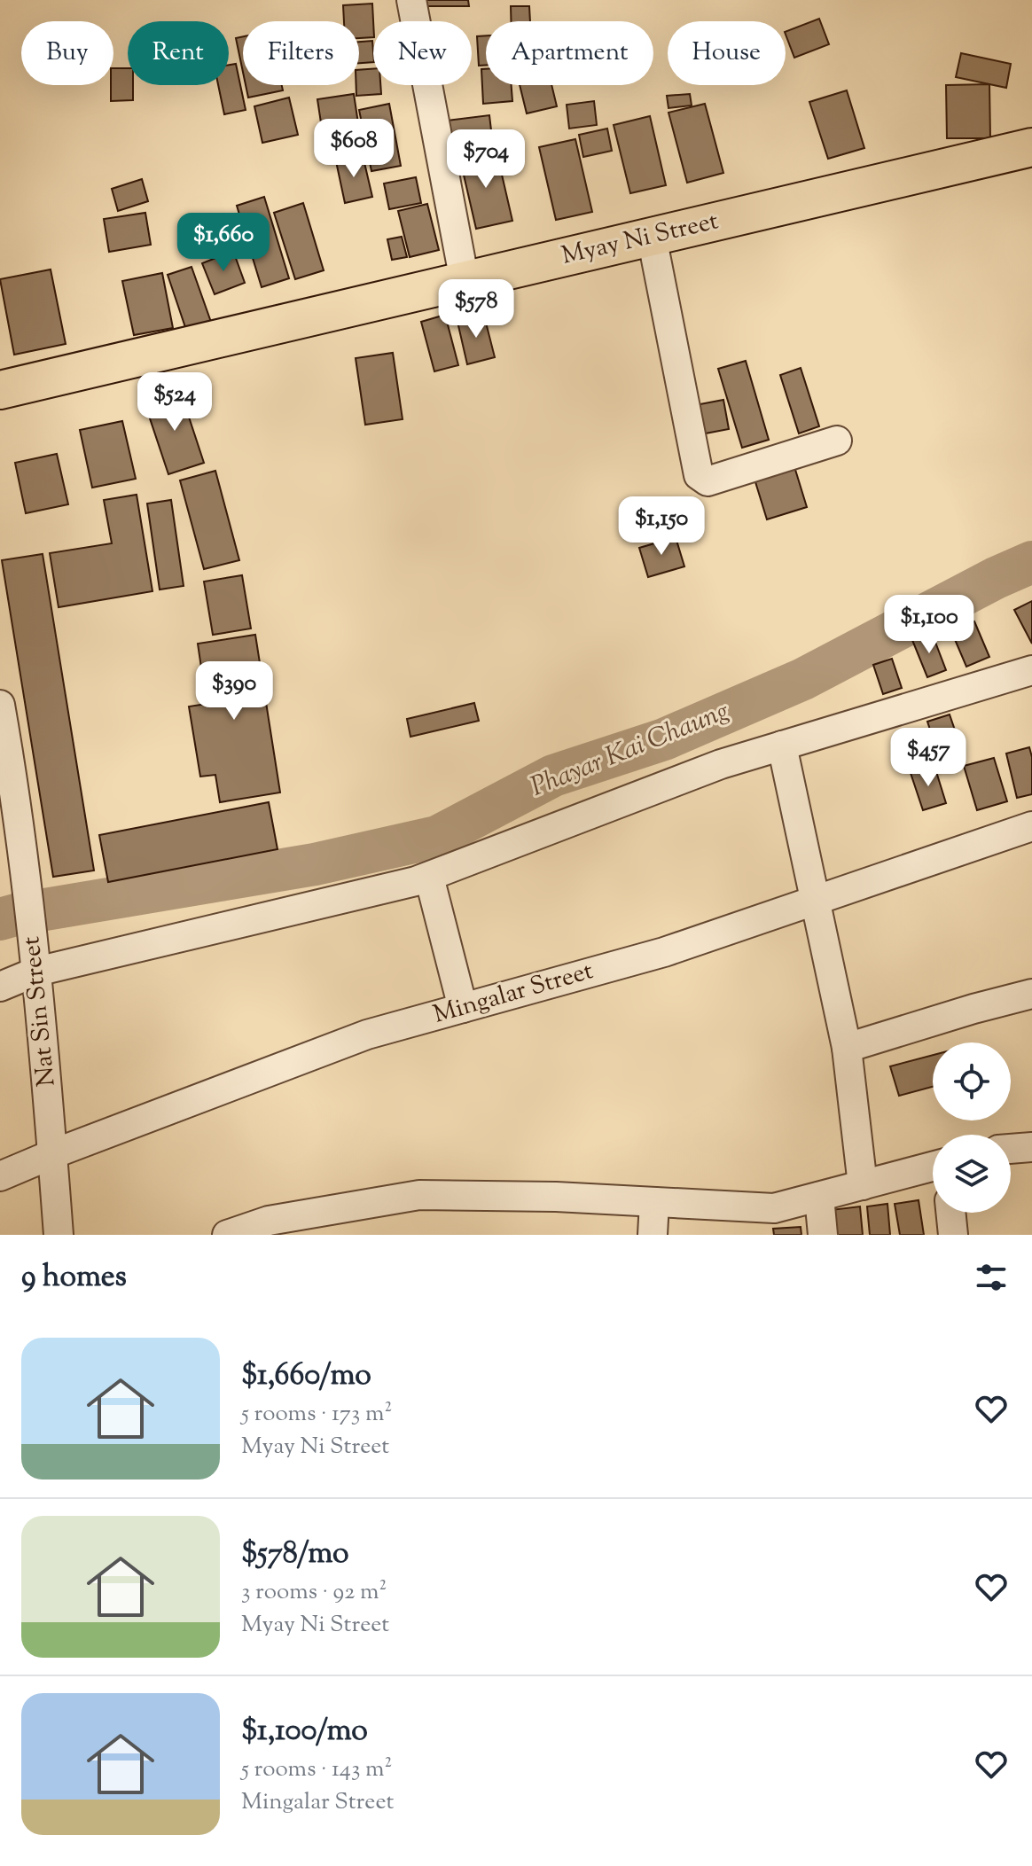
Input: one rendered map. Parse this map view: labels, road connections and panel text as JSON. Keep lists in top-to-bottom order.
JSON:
{
  "streets": {
    "main road": ["Myay Ni Street"],
    "street": ["Mingalar Street", "Nat Sin Street"]
  },
  "crossings": [
    ["Mingalar Street", "Nat Sin Street"]
  ],
  "water": ["Phayar Kai Chaung"],
  "page": {
    "chip": [
      "Buy",
      "Rent",
      "Filters",
      "New",
      "Apartment",
      "House"
    ],
    "price": [
      "$608",
      "$704",
      "$1,660",
      "$578",
      "$524",
      "$1,150",
      "$1,100",
      "$390",
      "$457"
    ],
    "heading": "9 homes",
    "list": [
      {
        "name": "$1,660/mo",
        "note": "5 rooms · 173 m² · Myay Ni Street"
      },
      {
        "name": "$578/mo",
        "note": "3 rooms · 92 m² · Myay Ni Street"
      },
      {
        "name": "$1,100/mo",
        "note": "5 rooms · 143 m² · Mingalar Street"
      }
    ]
  }
}
